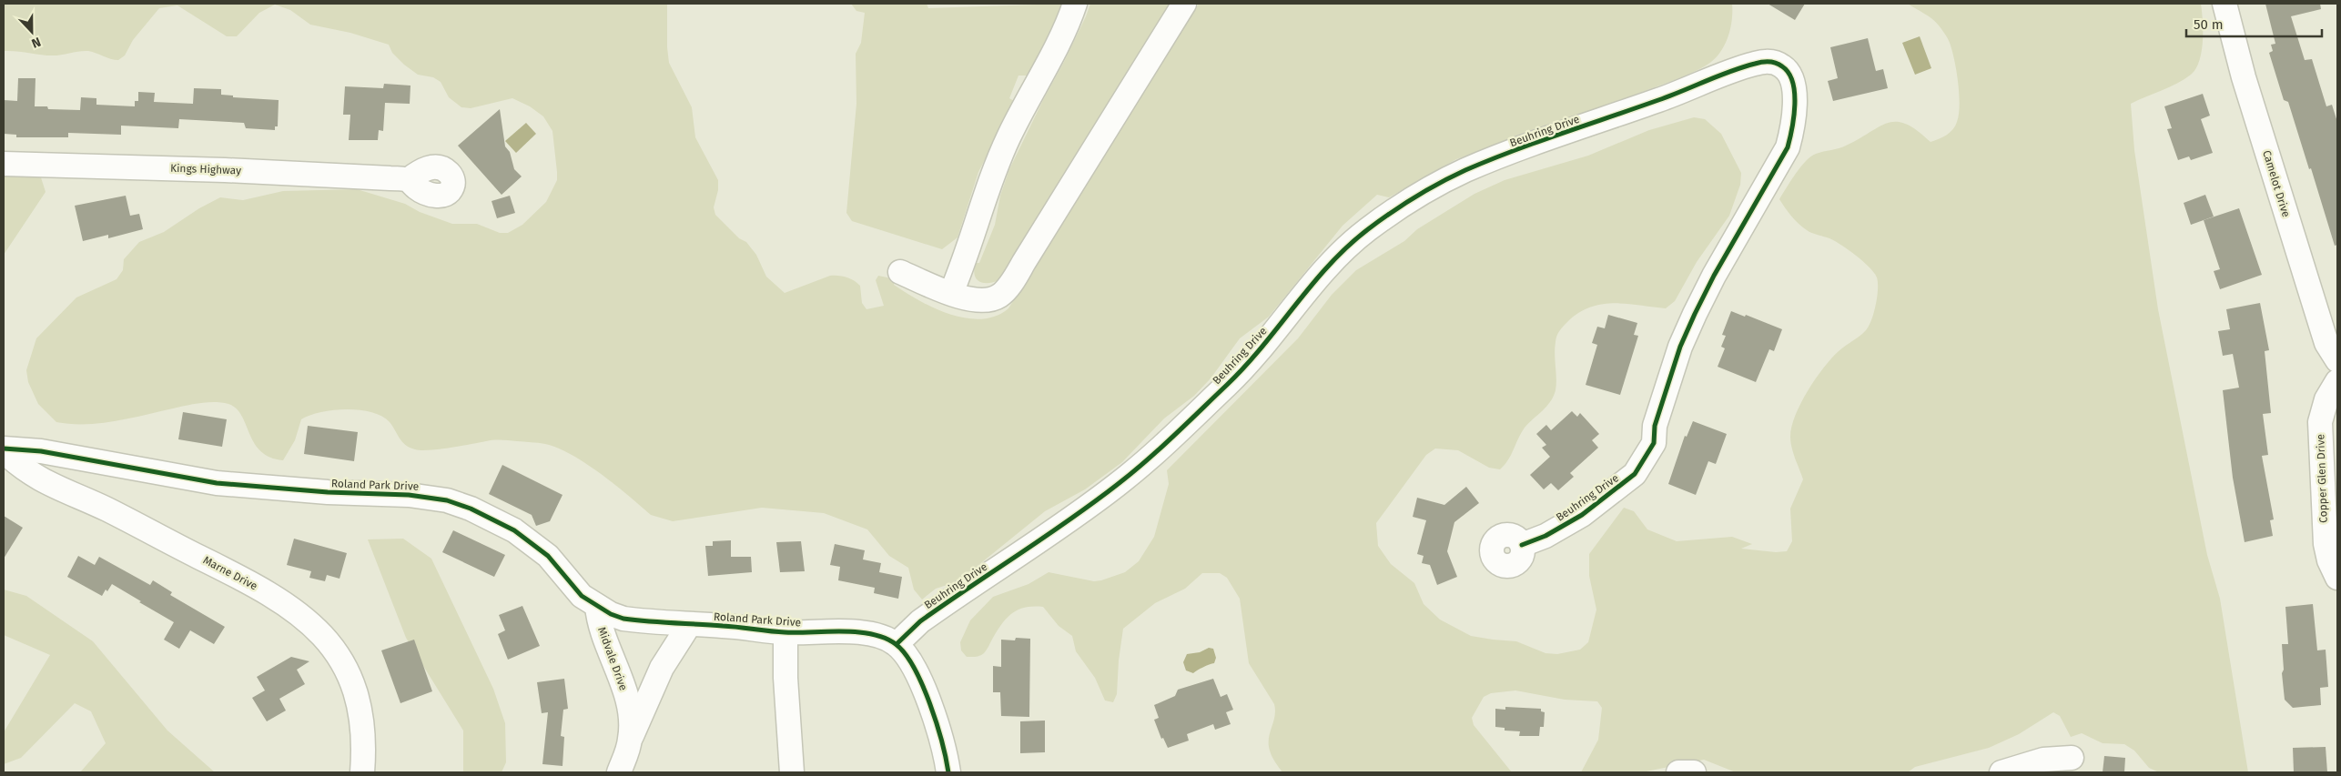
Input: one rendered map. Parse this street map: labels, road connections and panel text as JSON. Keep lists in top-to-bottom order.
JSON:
{
  "streets": {
    "street": [
      "Beuhring Drive",
      "Kings Highway",
      "Camelot Drive",
      "Copper Glen Drive",
      "Roland Park Drive",
      "Marne Drive",
      "Midvale Drive"
    ]
  },
  "crossings": [
    ["Beuhring Drive", "Roland Park Drive"],
    ["Roland Park Drive", "Marne Drive"],
    ["Roland Park Drive", "Midvale Drive"]
  ],
  "scale_bar": "50 m",
  "north": "bottom"
}
